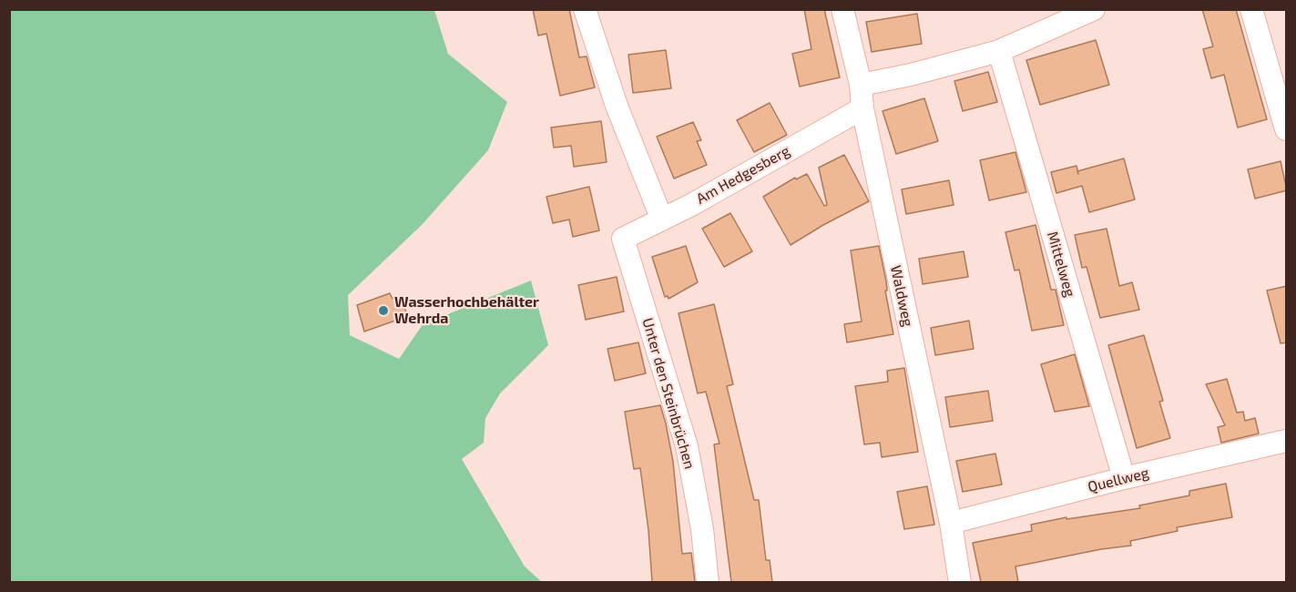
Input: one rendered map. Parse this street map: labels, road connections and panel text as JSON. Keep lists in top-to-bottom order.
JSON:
{
  "streets": {
    "street": [
      "Am Hedgesberg",
      "Mittelweg",
      "Waldweg",
      "Unter den Steinbrüchen",
      "Quellweg"
    ]
  },
  "crossings": [
    ["Am Hedgesberg", "Waldweg"],
    ["Am Hedgesberg", "Unter den Steinbrüchen"],
    ["Mittelweg", "Quellweg"],
    ["Waldweg", "Quellweg"]
  ],
  "places": ["Wasserhochbehälter Wehrda"]
}
